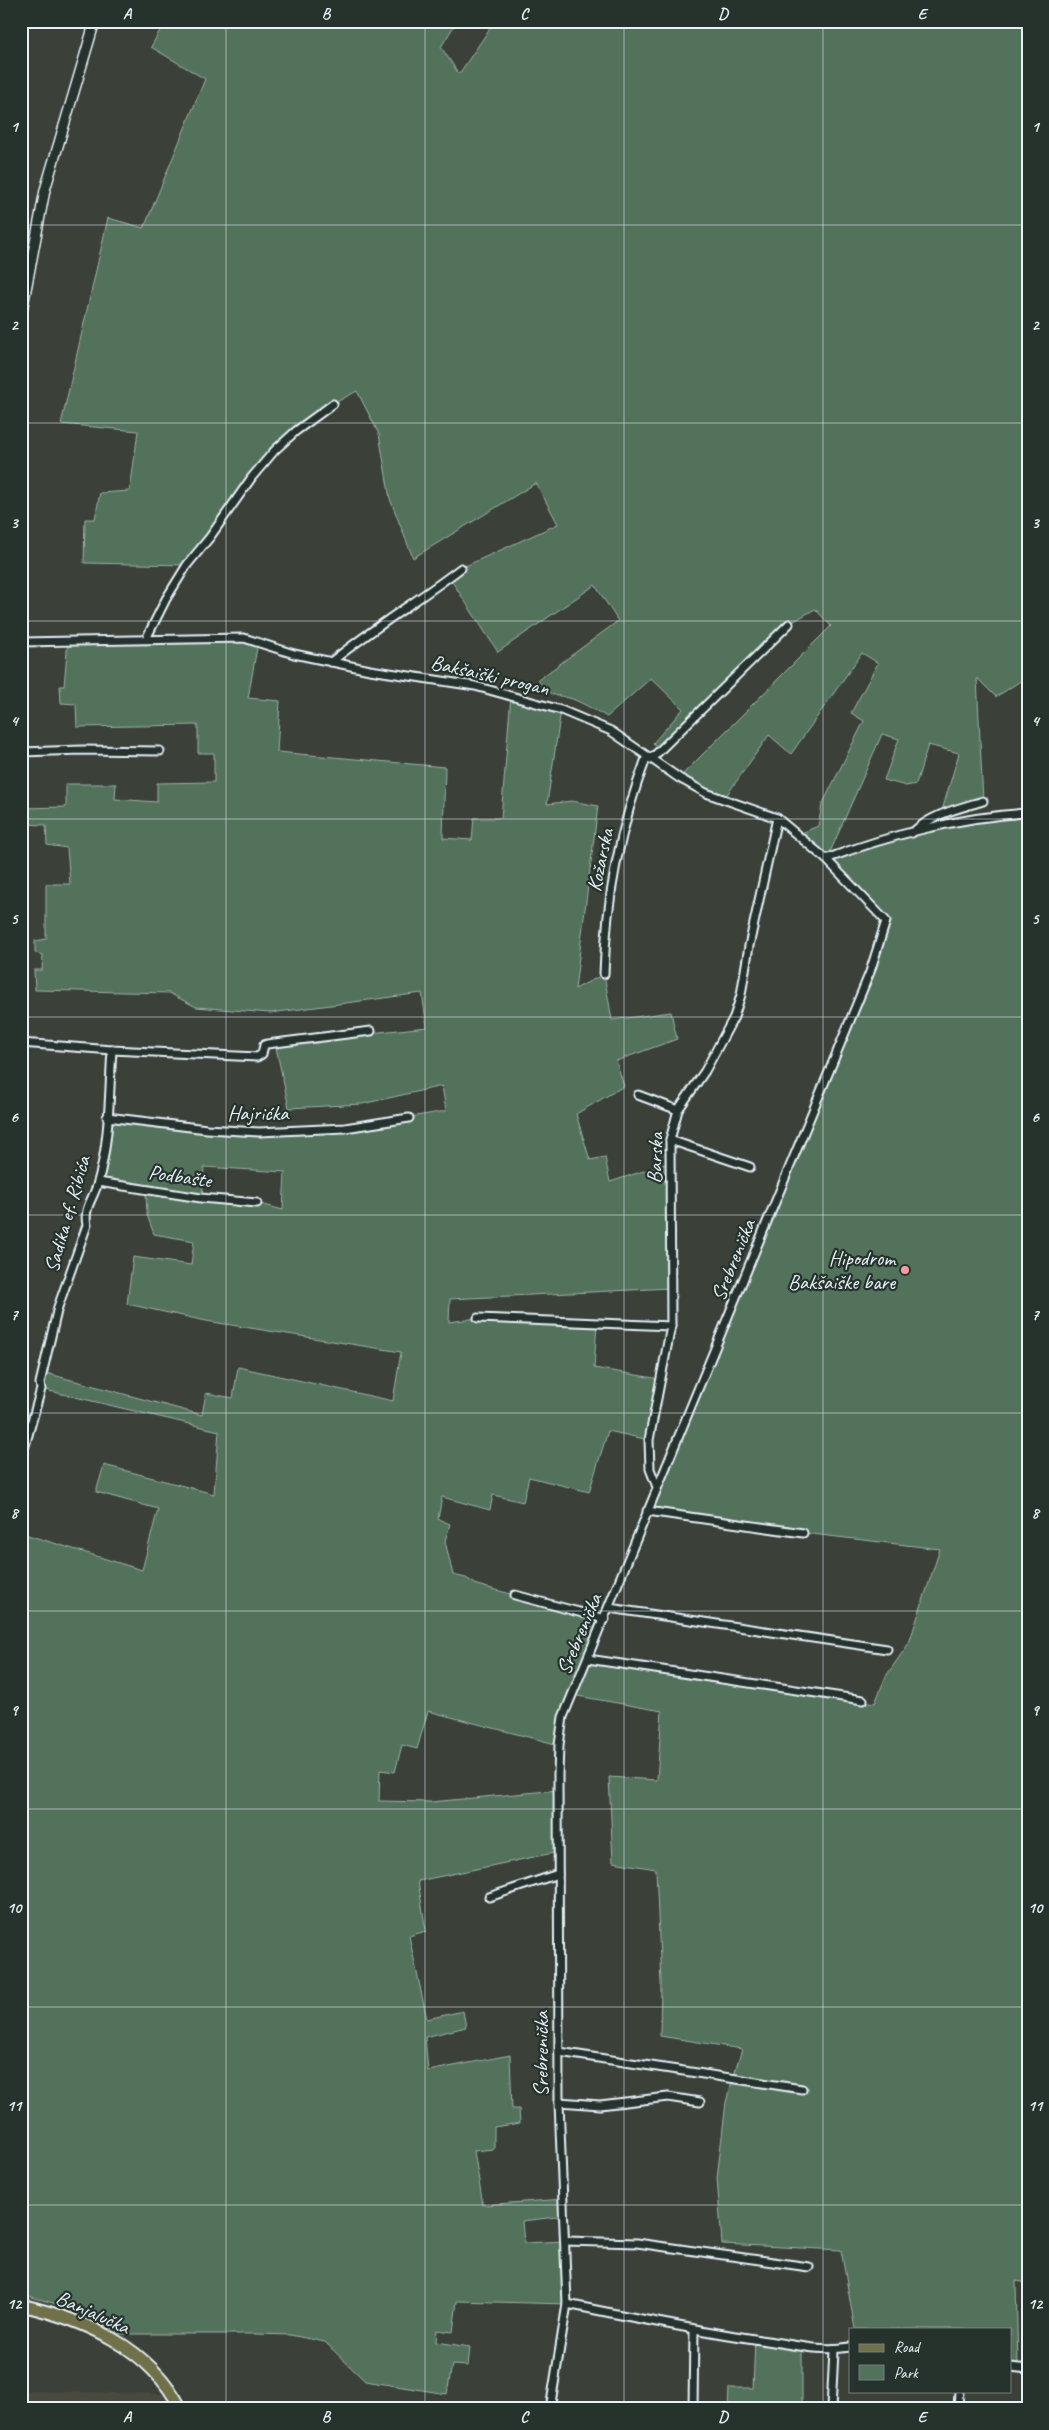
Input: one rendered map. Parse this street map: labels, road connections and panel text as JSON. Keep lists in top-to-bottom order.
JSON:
{
  "streets": {
    "main road": ["Banjalučka"],
    "street": [
      "Bakšaiški progan",
      "Kožarska",
      "Hajrićka",
      "Barska",
      "Podbašte",
      "Sadika ef. Ribića",
      "Srebrenička"
    ]
  },
  "crossings": [
    ["Bakšaiški progan", "Kožarska"],
    ["Bakšaiški progan", "Barska"],
    ["Bakšaiški progan", "Srebrenička"],
    ["Hajrićka", "Sadika ef. Ribića"],
    ["Barska", "Srebrenička"],
    ["Podbašte", "Sadika ef. Ribića"]
  ],
  "places": ["Hipodrom Bakšaiške bare"],
  "legend": ["Road", "Park"],
  "grid": {
    "columns": [
      "A",
      "B",
      "C",
      "D",
      "E"
    ],
    "rows": [
      "1",
      "2",
      "3",
      "4",
      "5",
      "6",
      "7",
      "8",
      "9",
      "10",
      "11",
      "12"
    ]
  }
}
